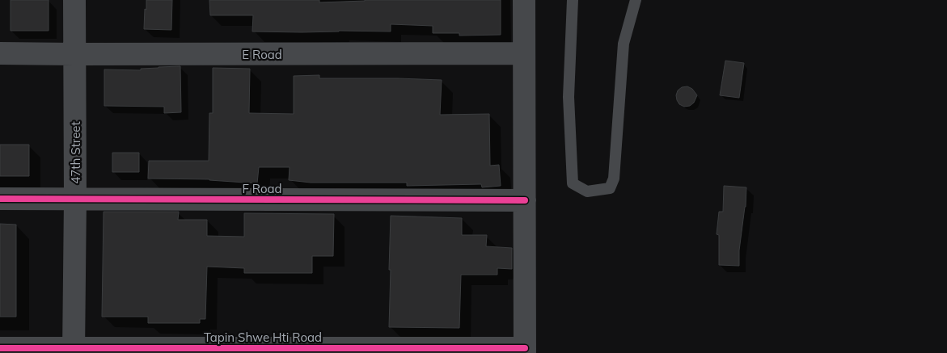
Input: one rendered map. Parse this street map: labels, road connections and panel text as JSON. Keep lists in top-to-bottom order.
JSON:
{
  "streets": {
    "street": [
      "E Road",
      "47th Street",
      "F Road",
      "Tapin Shwe Hti Road"
    ]
  },
  "crossings": [
    ["E Road", "47th Street"],
    ["47th Street", "F Road"],
    ["47th Street", "Tapin Shwe Hti Road"]
  ]
}
